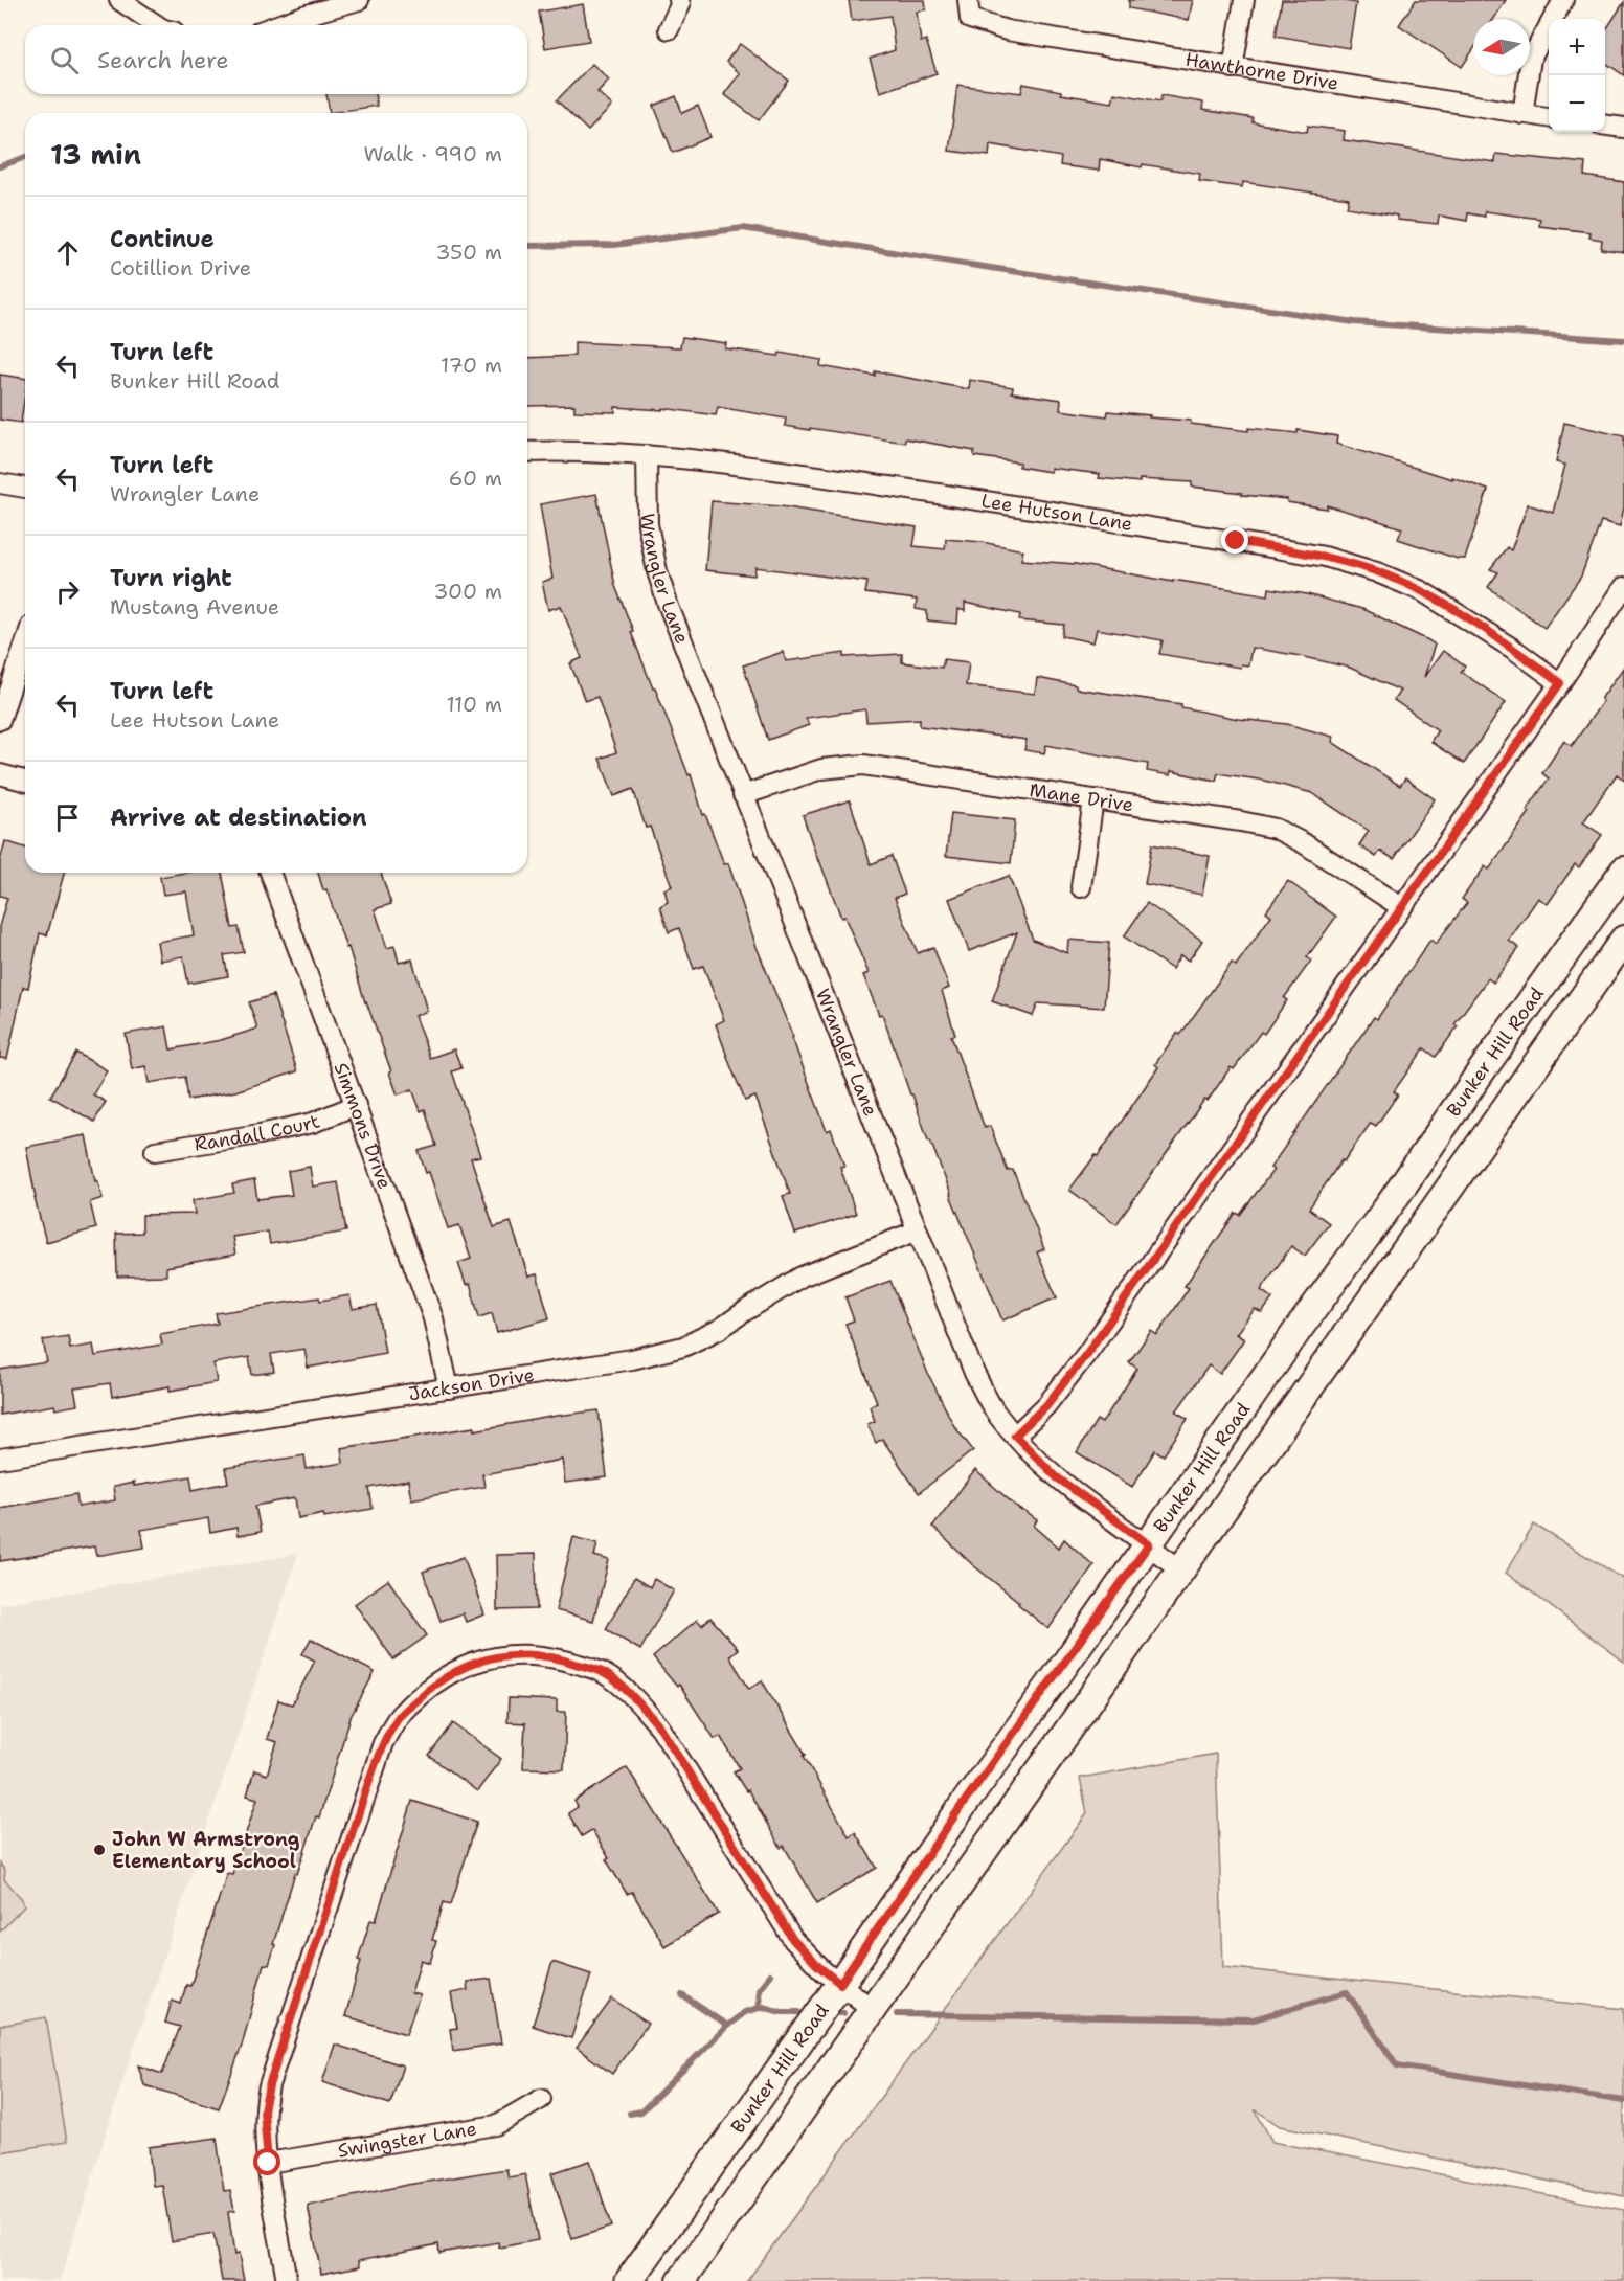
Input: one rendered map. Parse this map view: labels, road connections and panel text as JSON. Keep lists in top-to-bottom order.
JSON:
{
  "streets": {
    "main road": ["Bunker Hill Road"],
    "street": [
      "Hawthorne Drive",
      "Lee Hutson Lane",
      "Wrangler Lane",
      "Mane Drive",
      "Simmons Drive",
      "Randall Court",
      "Jackson Drive",
      "Swingster Lane"
    ]
  },
  "crossings": [
    ["Lee Hutson Lane", "Wrangler Lane"],
    ["Wrangler Lane", "Mane Drive"],
    ["Wrangler Lane", "Bunker Hill Road"],
    ["Wrangler Lane", "Jackson Drive"],
    ["Simmons Drive", "Randall Court"],
    ["Simmons Drive", "Jackson Drive"]
  ],
  "places": ["John W Armstrong Elementary School"],
  "north": "left",
  "page": {
    "map_buttons": ["+", "−"],
    "search": "Search here",
    "heading": ["13 min", "Walk · 990 m"],
    "list": [
      ["Continue", "Cotillion Drive", "350 m"],
      ["Turn left", "Bunker Hill Road", "170 m"],
      ["Turn left", "Wrangler Lane", "60 m"],
      ["Turn right", "Mustang Avenue", "300 m"],
      ["Turn left", "Lee Hutson Lane", "110 m"],
      "Arrive at destination"
    ]
  }
}
